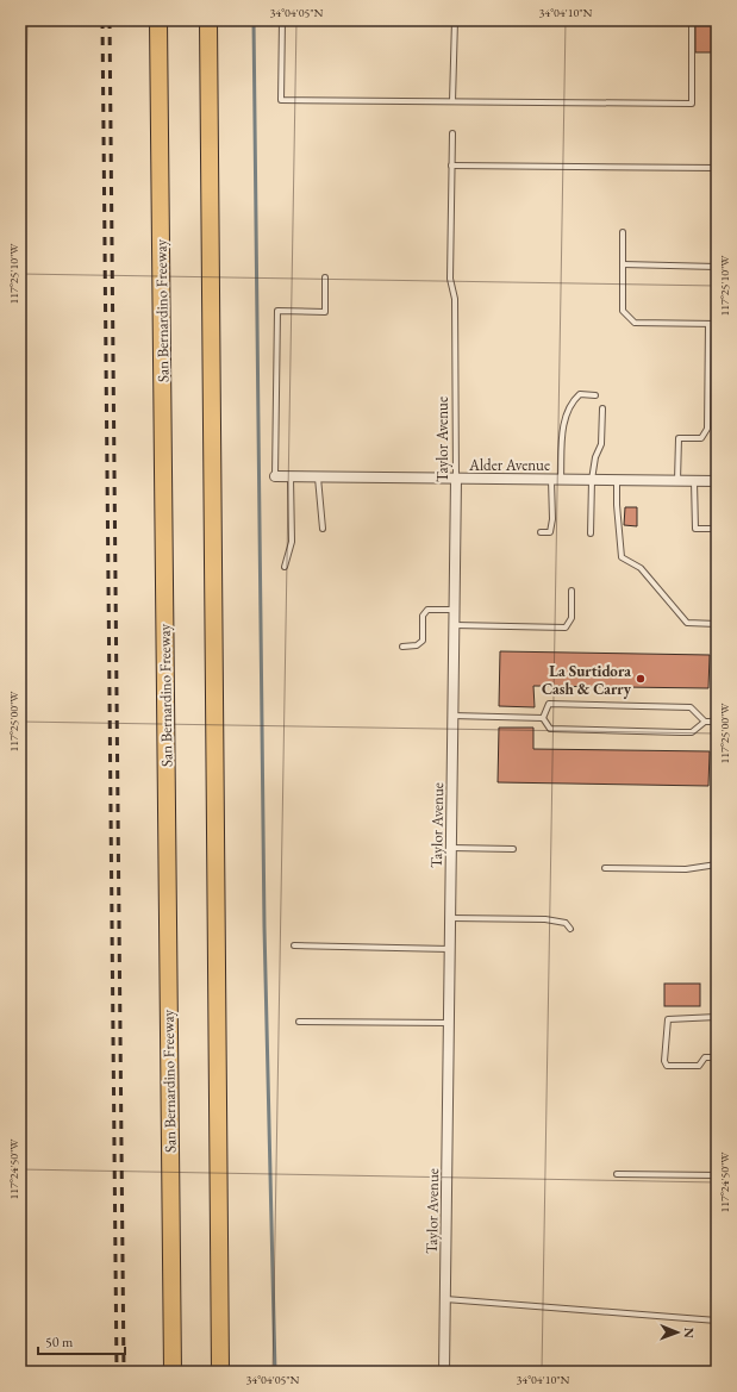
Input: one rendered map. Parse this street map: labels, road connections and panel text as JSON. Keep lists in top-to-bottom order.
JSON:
{
  "streets": {
    "highway": ["San Bernardino Freeway"],
    "street": ["Taylor Avenue", "Alder Avenue"]
  },
  "crossings": [
    ["Taylor Avenue", "Alder Avenue"]
  ],
  "places": ["La Surtidora Cash & Carry"],
  "scale_bar": "50 m",
  "north": "right",
  "coordinates": [
    "34°04'05\"N",
    "34°04'10\"N",
    "117°25'10\"W",
    "117°25'00\"W",
    "117°24'50\"W"
  ]
}
